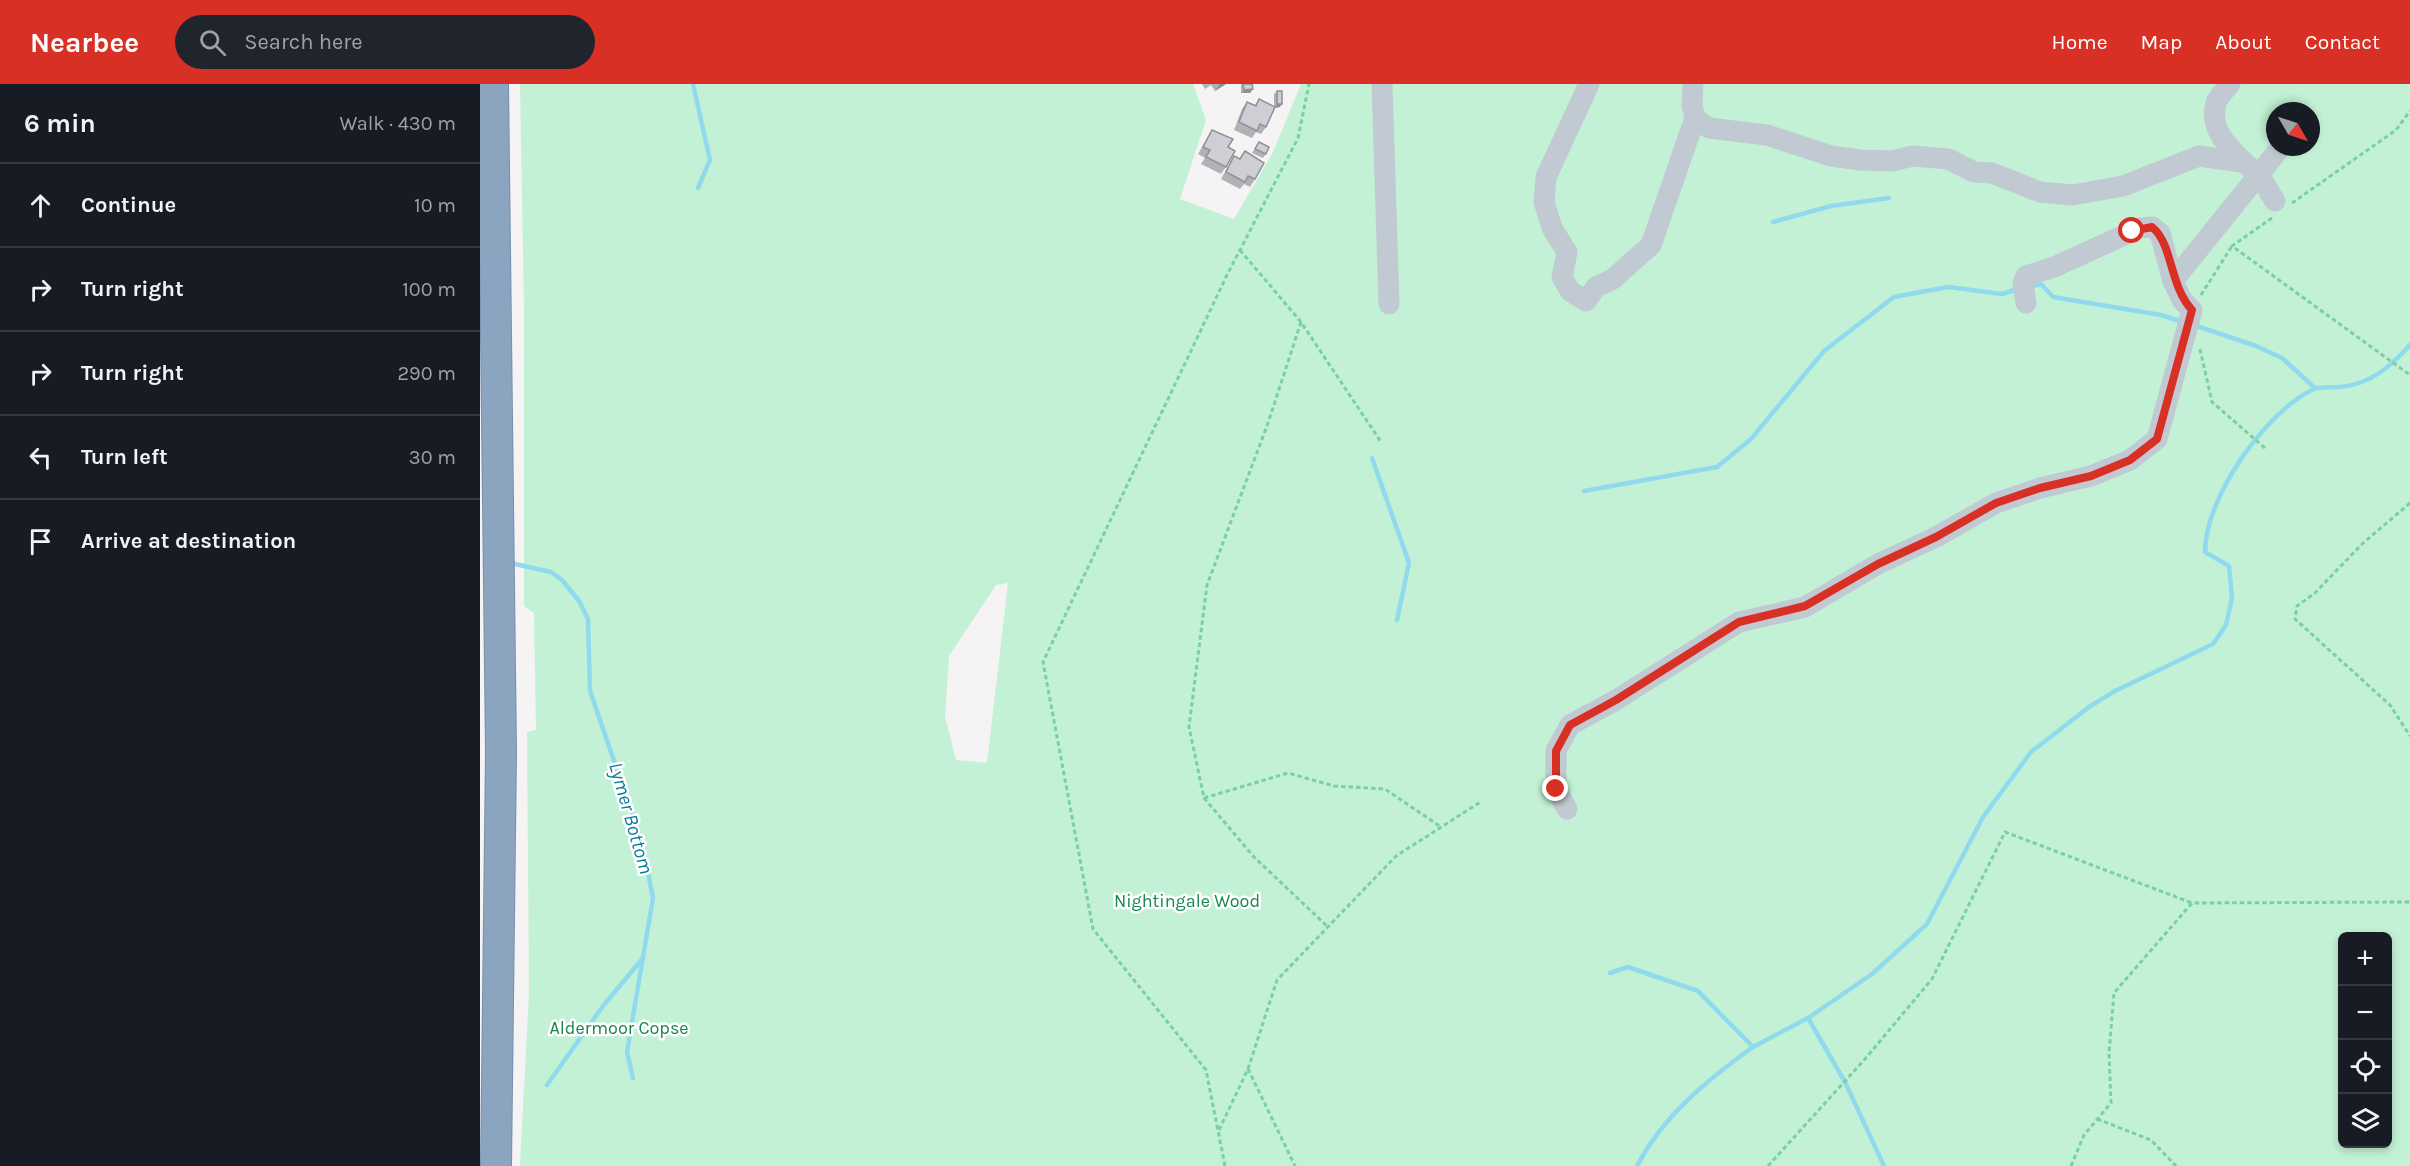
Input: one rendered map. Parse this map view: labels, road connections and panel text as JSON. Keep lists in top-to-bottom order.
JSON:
{
  "water": ["Lymer Bottom"],
  "parks": ["Nightingale Wood", "Aldermoor Copse"],
  "north": "bottom right",
  "page": {
    "header": "Nearbee",
    "search": "Search here",
    "nav": [
      "Home",
      "Map",
      "About",
      "Contact"
    ],
    "heading": ["6 min", "Walk · 430 m"],
    "list": [
      ["Continue", "10 m"],
      ["Turn right", "100 m"],
      ["Turn right", "290 m"],
      ["Turn left", "30 m"],
      "Arrive at destination"
    ],
    "map_buttons": ["+", "−"]
  }
}
